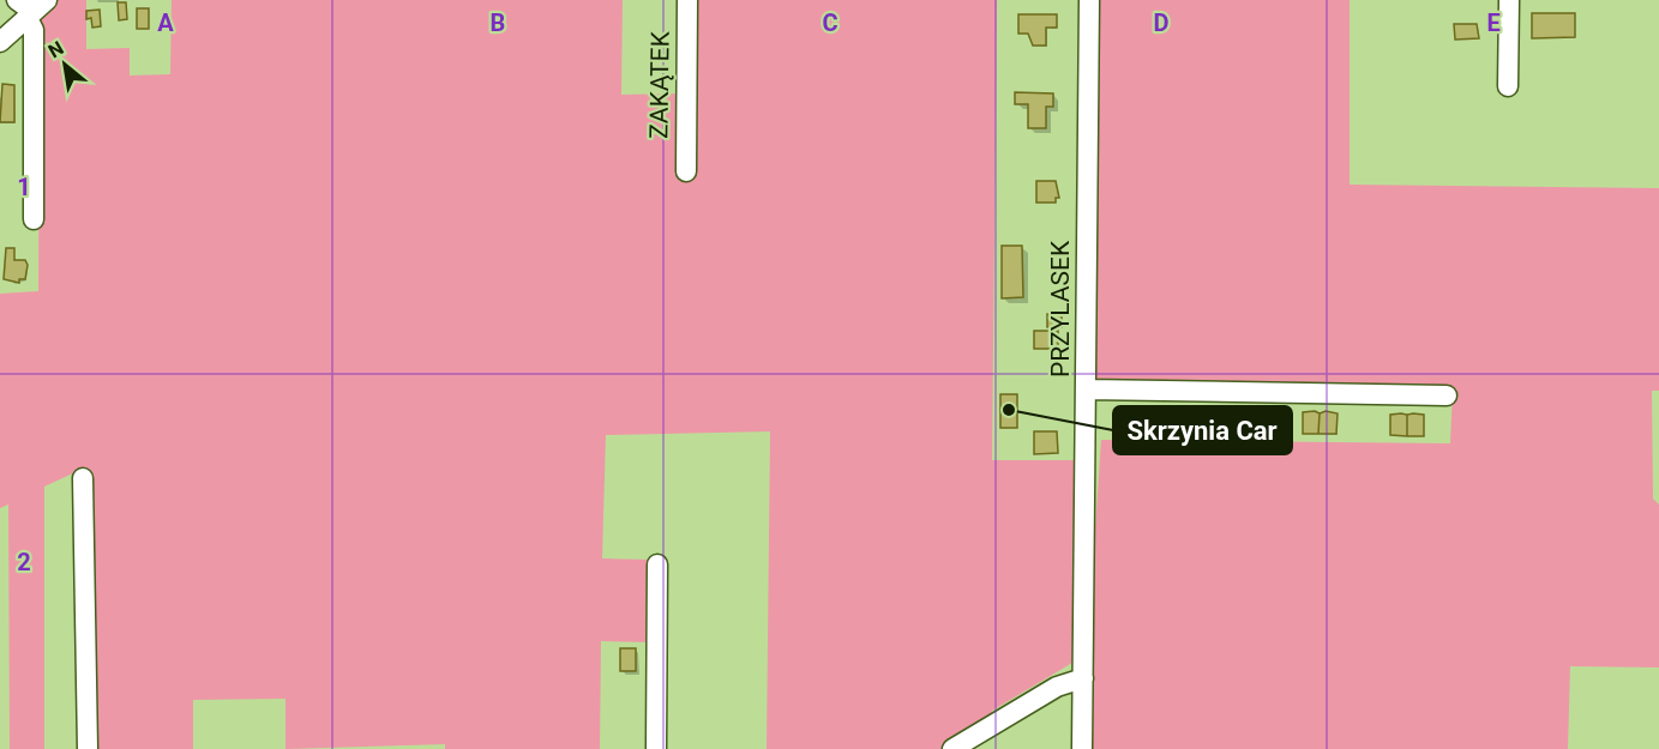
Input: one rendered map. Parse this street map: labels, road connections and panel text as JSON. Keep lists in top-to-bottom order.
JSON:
{
  "streets": {
    "street": ["ZAKĄTEK", "PRZYLASEK"]
  },
  "places": ["Skrzynia Car"],
  "north": "top left",
  "grid": {
    "columns": [
      "A",
      "B",
      "C",
      "D",
      "E"
    ],
    "rows": ["1", "2"]
  }
}
